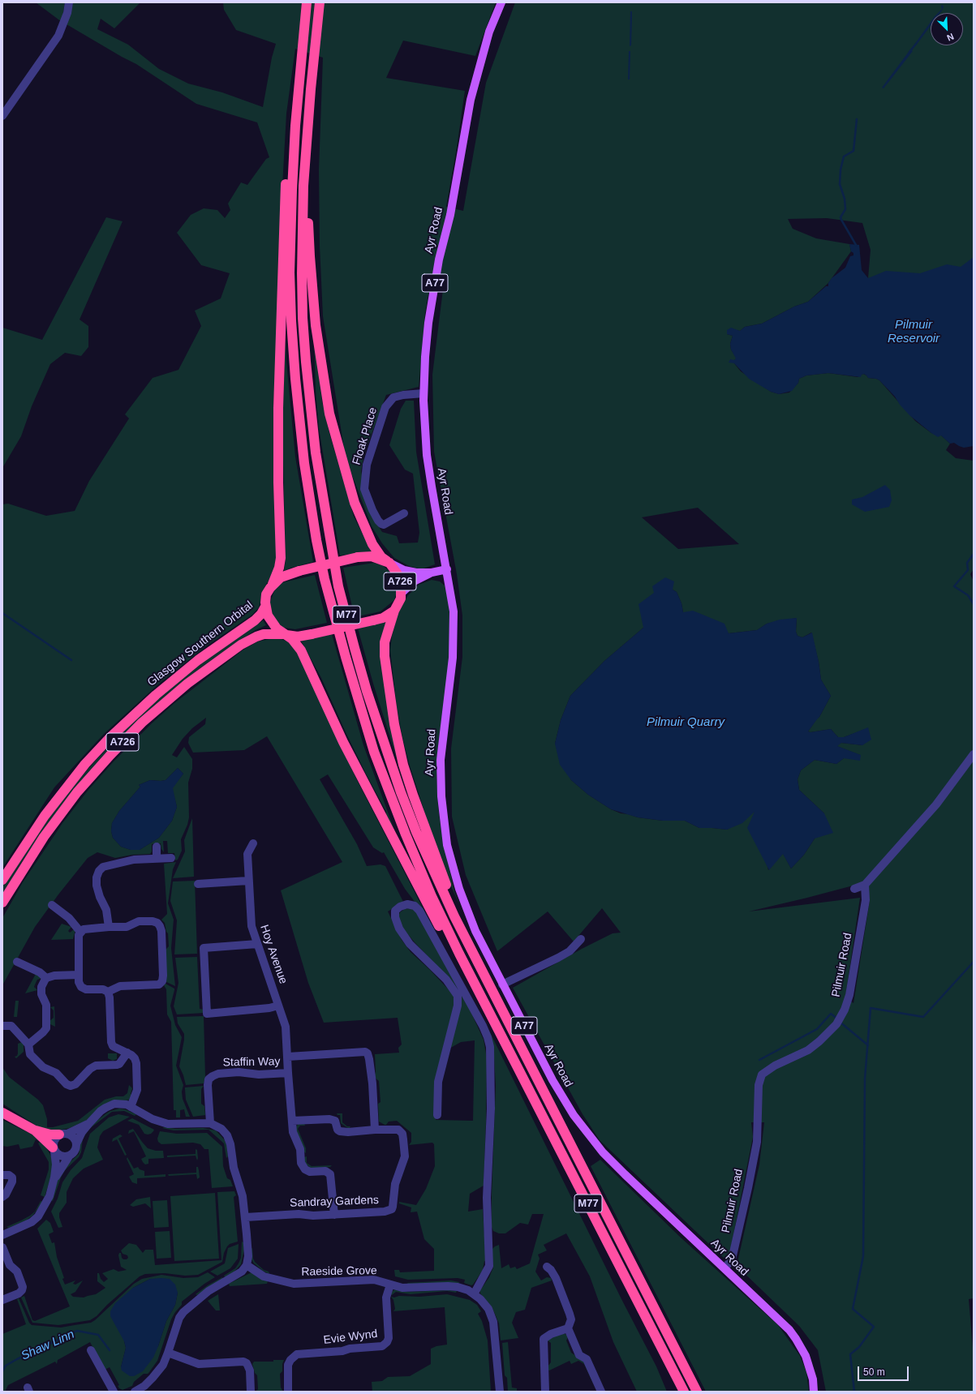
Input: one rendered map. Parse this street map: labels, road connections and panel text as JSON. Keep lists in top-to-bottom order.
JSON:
{
  "streets": {
    "highway": ["A726", "M77", "Glasgow Southern Orbital"],
    "main road": ["Ayr Road", "A77"],
    "street": [
      "Floak Place",
      "Hoy Avenue",
      "Pilmuir Road",
      "Staffin Way",
      "Sandray Gardens",
      "Raeside Grove",
      "Evie Wynd"
    ]
  },
  "crossings": [
    ["Ayr Road", "Floak Place"],
    ["Ayr Road", "A726"],
    ["Ayr Road", "Pilmuir Road"],
    ["A726", "M77"],
    ["A726", "Glasgow Southern Orbital"],
    ["M77", "Glasgow Southern Orbital"],
    ["Hoy Avenue", "Staffin Way"],
    ["Staffin Way", "Sandray Gardens"],
    ["Raeside Grove", "Evie Wynd"]
  ],
  "water": ["Pilmuir Reservoir", "Pilmuir Quarry", "Shaw Linn"],
  "scale_bar": "50 m",
  "north": "bottom right"
}
